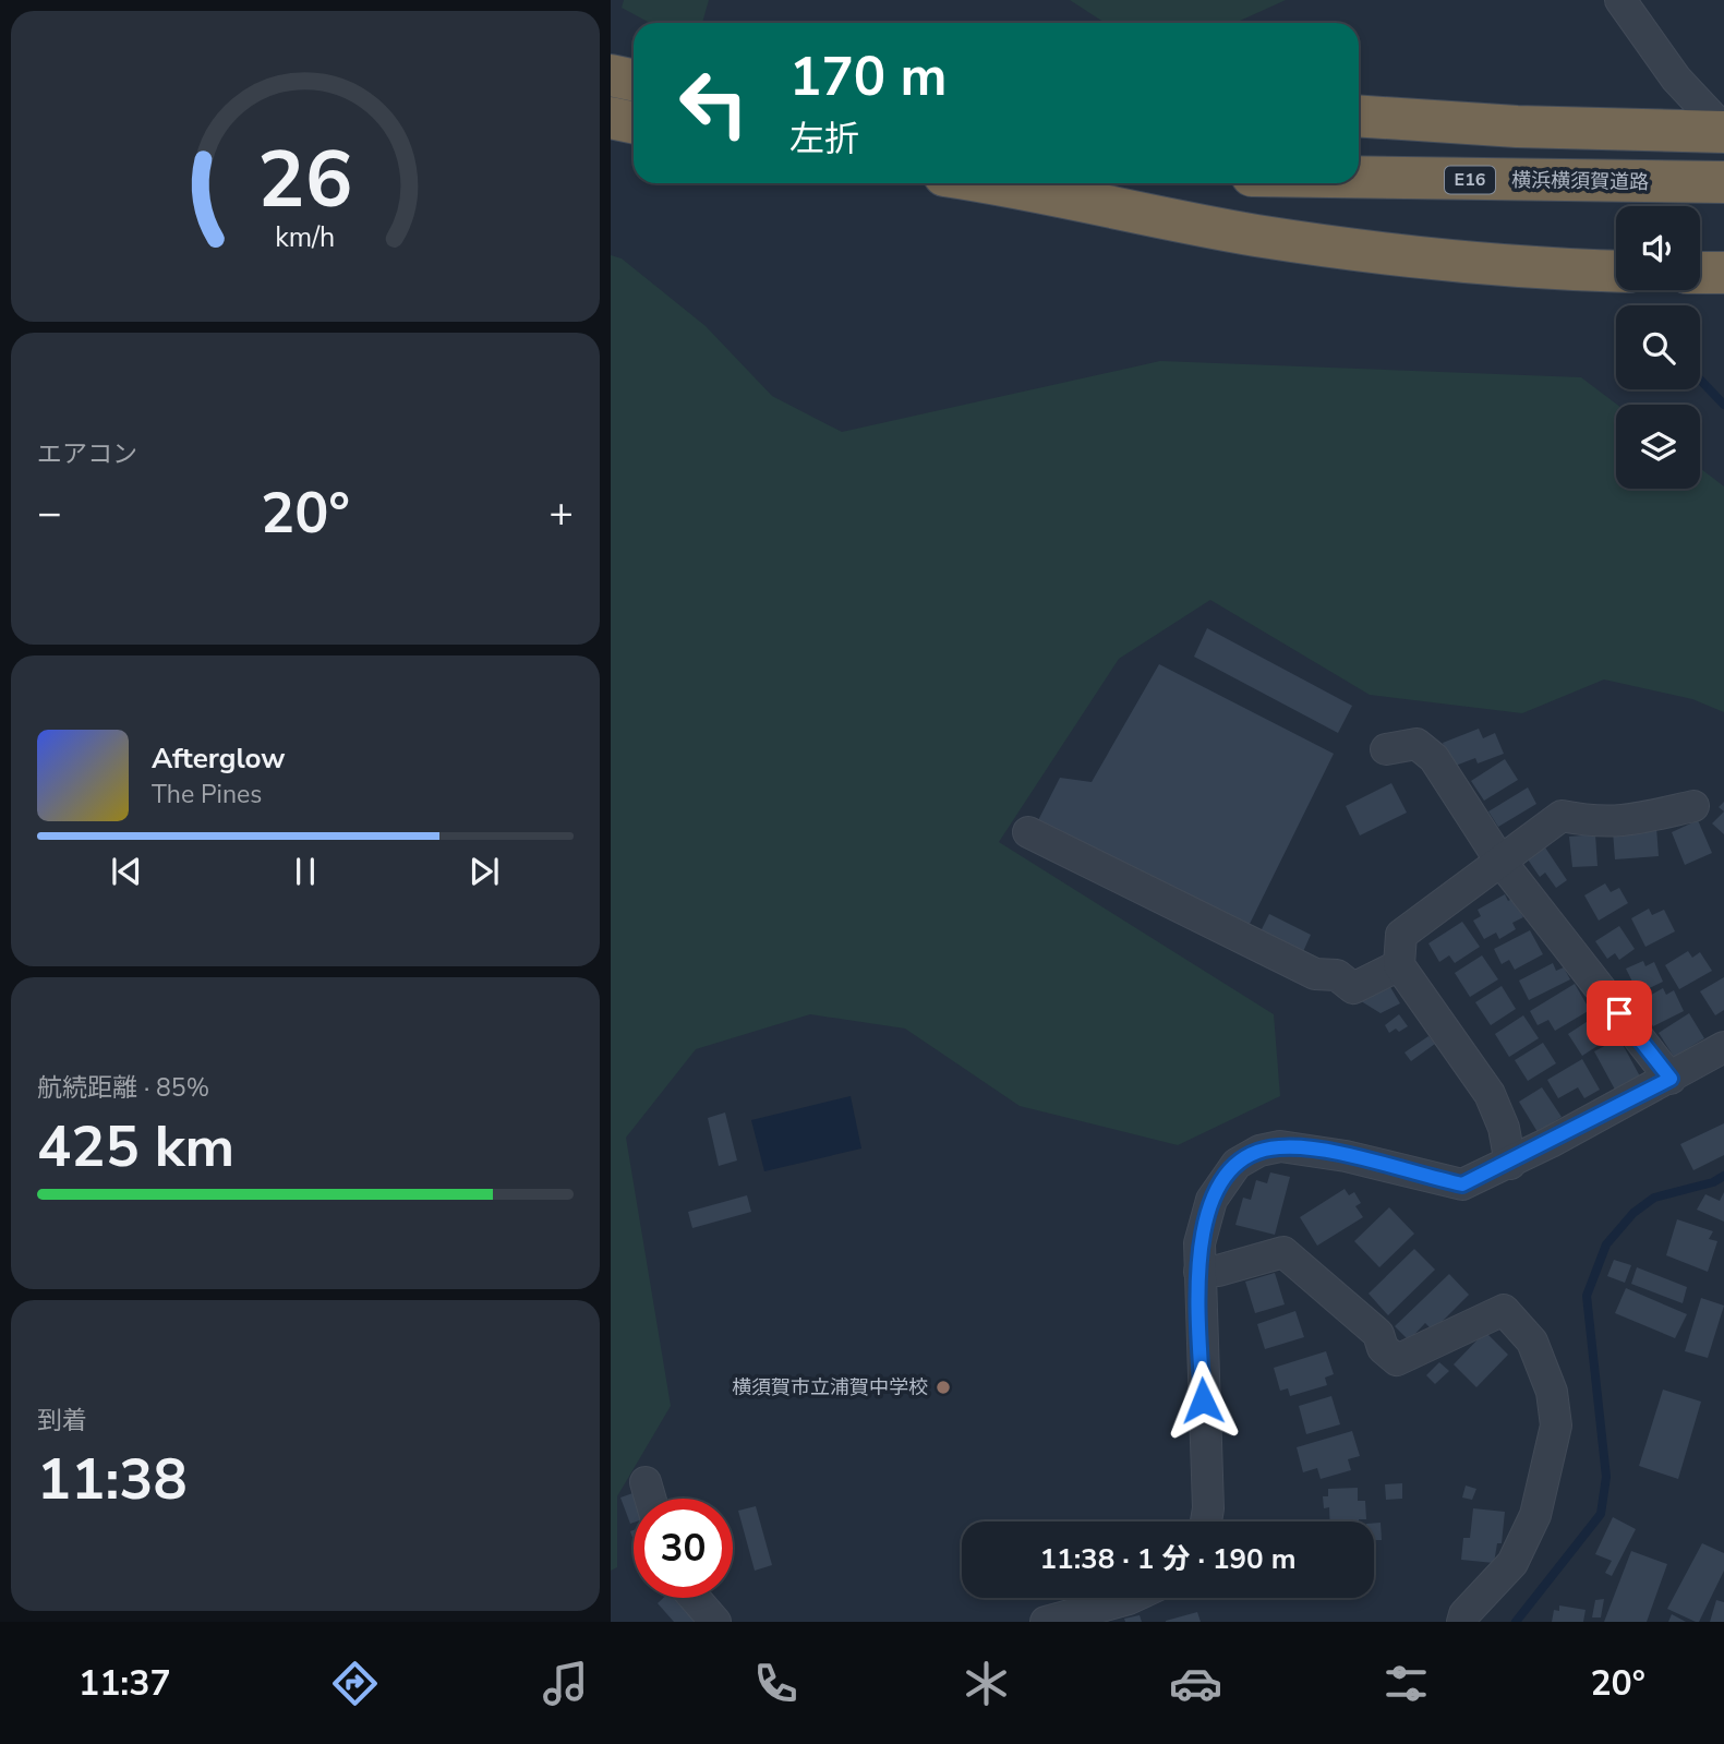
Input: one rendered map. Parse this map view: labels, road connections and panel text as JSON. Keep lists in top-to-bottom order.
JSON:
{
  "streets": {
    "highway": ["E16", "横浜横須賀道路"]
  },
  "places": ["横須賀市立浦賀中学校"],
  "page": {
    "turn": ["170 m", "左折"],
    "tile": [
      "エアコン",
      ["航続距離 · 85%", "425 km"],
      ["到着", "11:38"]
    ],
    "heat": ["−", "20°", "+"],
    "song": ["Afterglow", "The Pines"],
    "limit": "30",
    "trip": "11:38 · 1 分 · 190 m",
    "tabs": ["11:37", "20°"],
    "gauge": ["26", "km/h"]
  }
}
